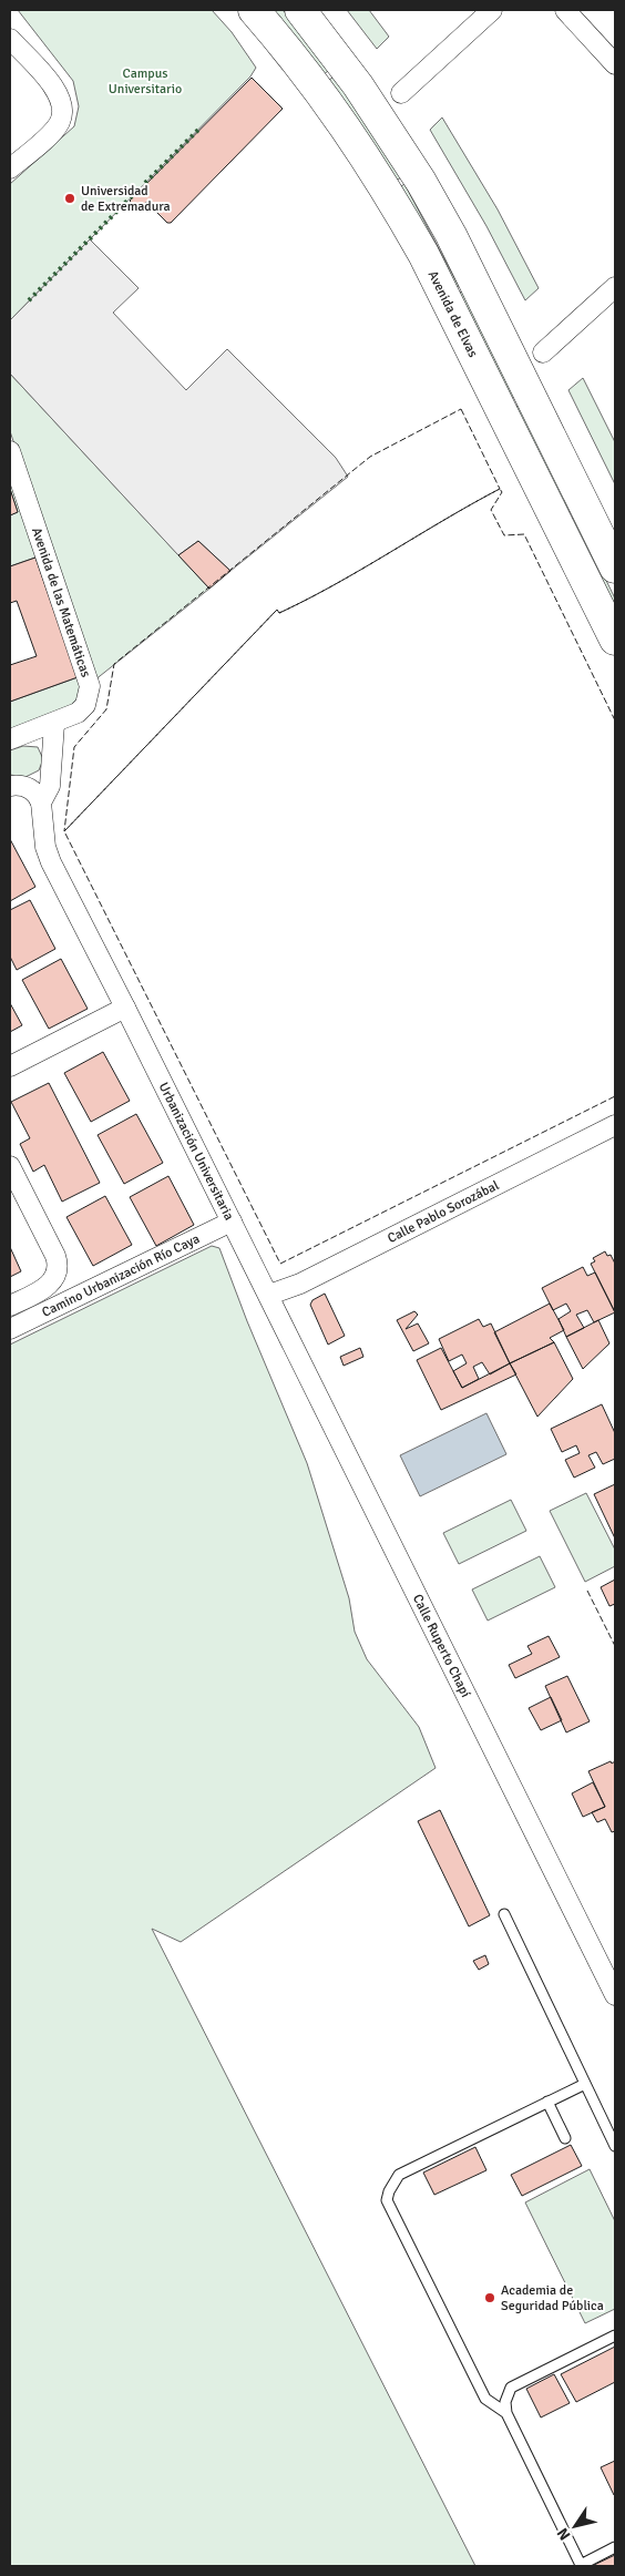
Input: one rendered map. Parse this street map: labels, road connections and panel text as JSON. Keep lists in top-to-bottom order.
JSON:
{
  "streets": {
    "highway": ["Avenida de Elvas"],
    "street": [
      "Avenida de las Matemáticas",
      "Urbanización Universitaria",
      "Calle Pablo Sorozábal",
      "Camino Urbanización Río Caya",
      "Calle Ruperto Chapí"
    ]
  },
  "crossings": [
    ["Avenida de las Matemáticas", "Urbanización Universitaria"],
    ["Urbanización Universitaria", "Calle Pablo Sorozábal"],
    ["Urbanización Universitaria", "Camino Urbanización Río Caya"],
    ["Urbanización Universitaria", "Calle Ruperto Chapí"],
    ["Calle Pablo Sorozábal", "Calle Ruperto Chapí"]
  ],
  "parks": ["Campus Universitario"],
  "places": ["Universidad de Extremadura", "Academia de Seguridad Pública"],
  "north": "bottom left"
}
